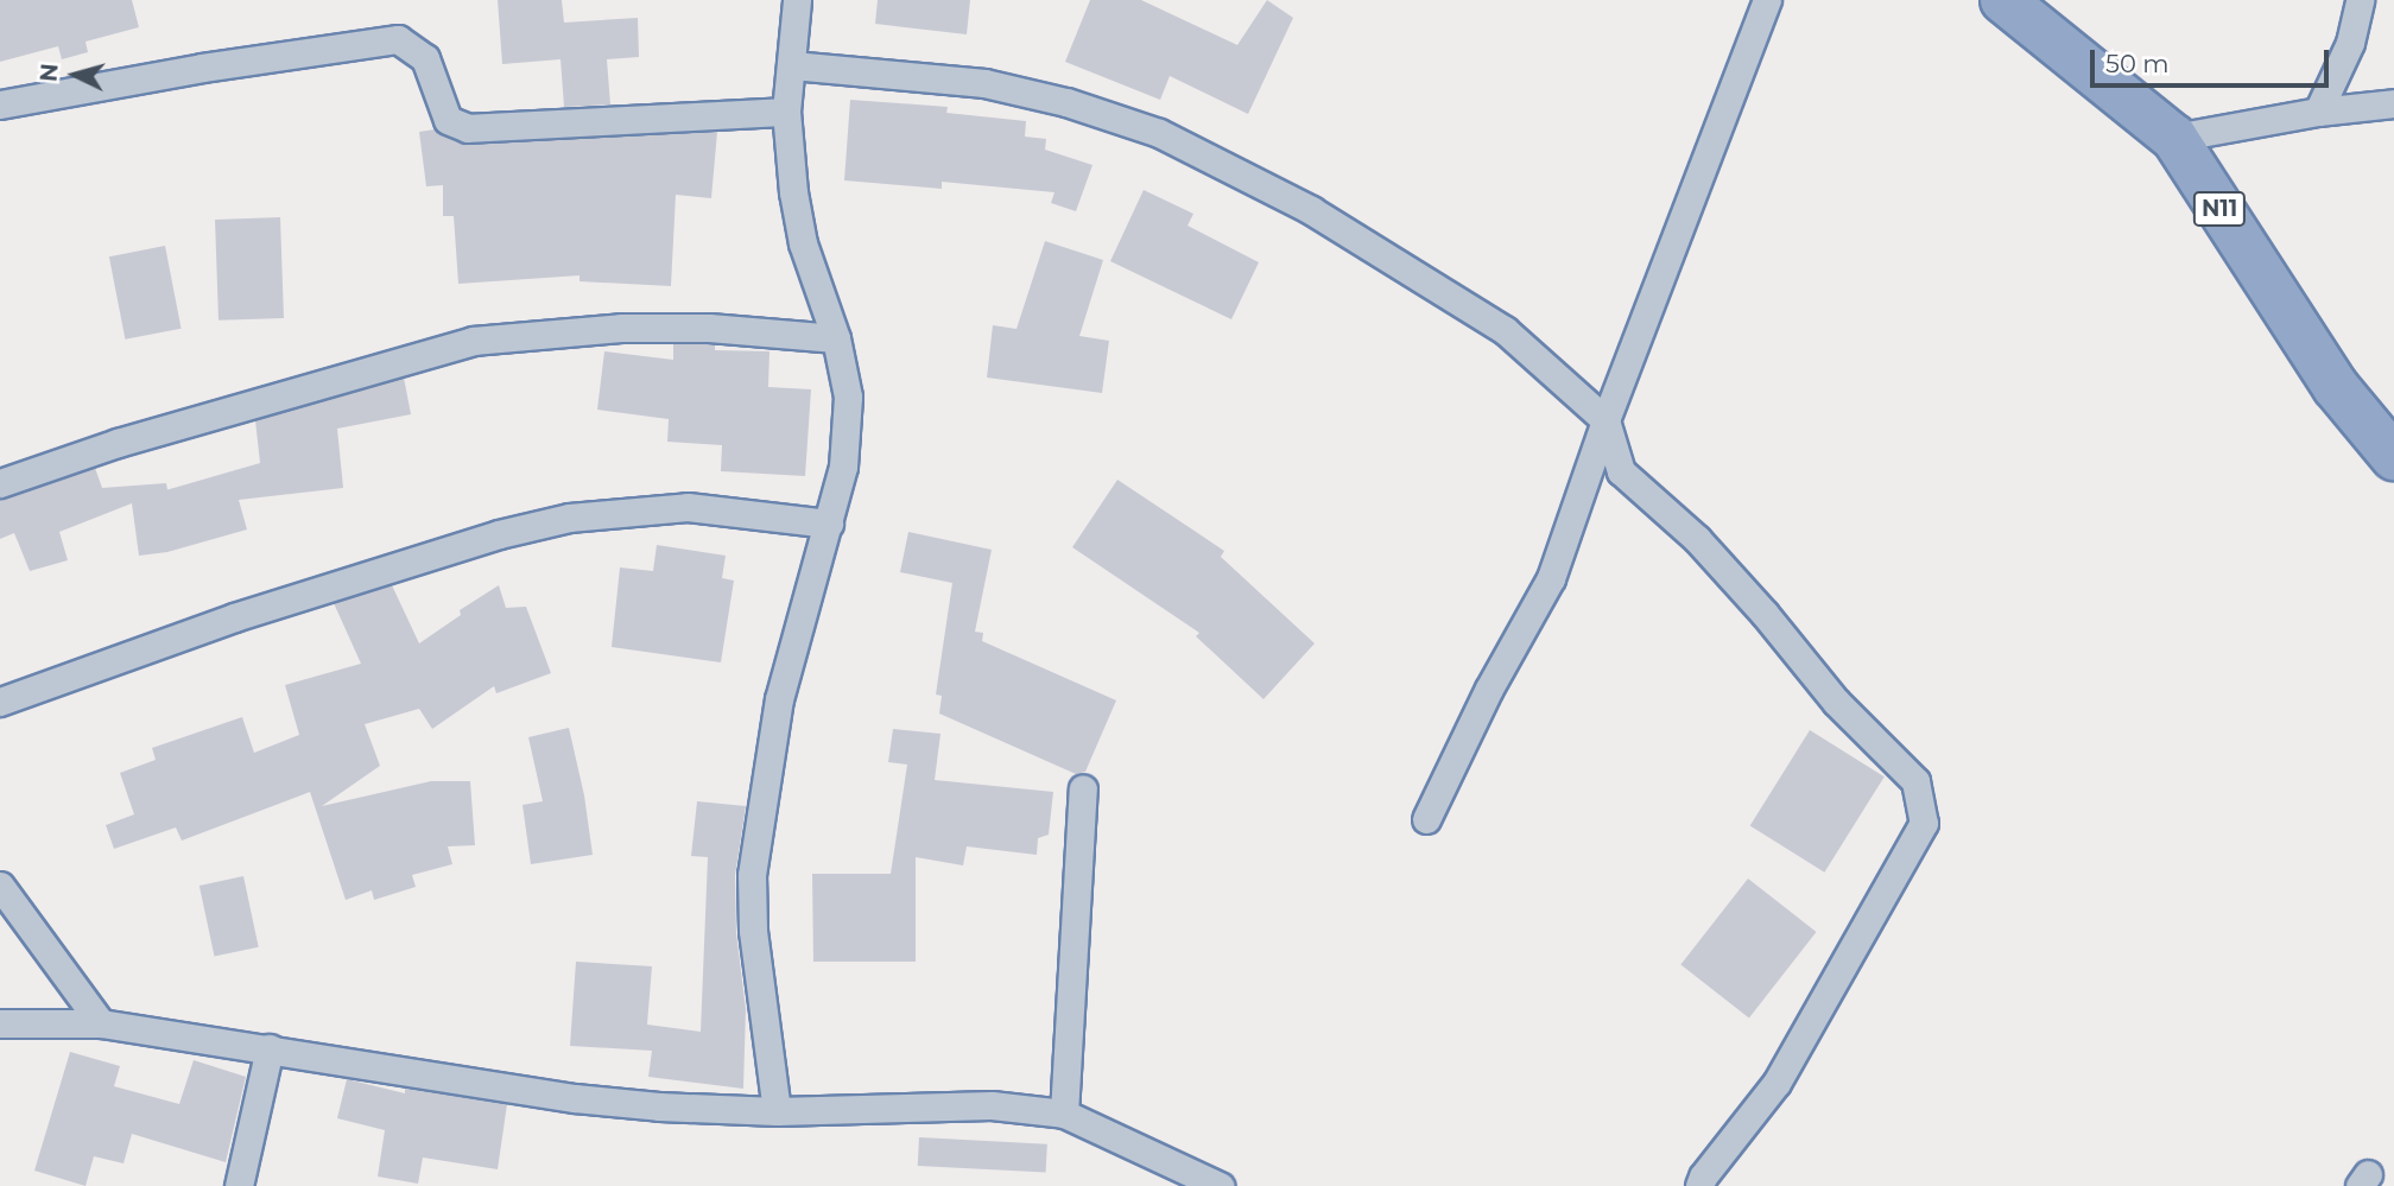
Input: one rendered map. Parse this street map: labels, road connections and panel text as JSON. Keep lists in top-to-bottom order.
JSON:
{
  "streets": {
    "highway": ["N11"]
  },
  "scale_bar": "50 m",
  "north": "left"
}
